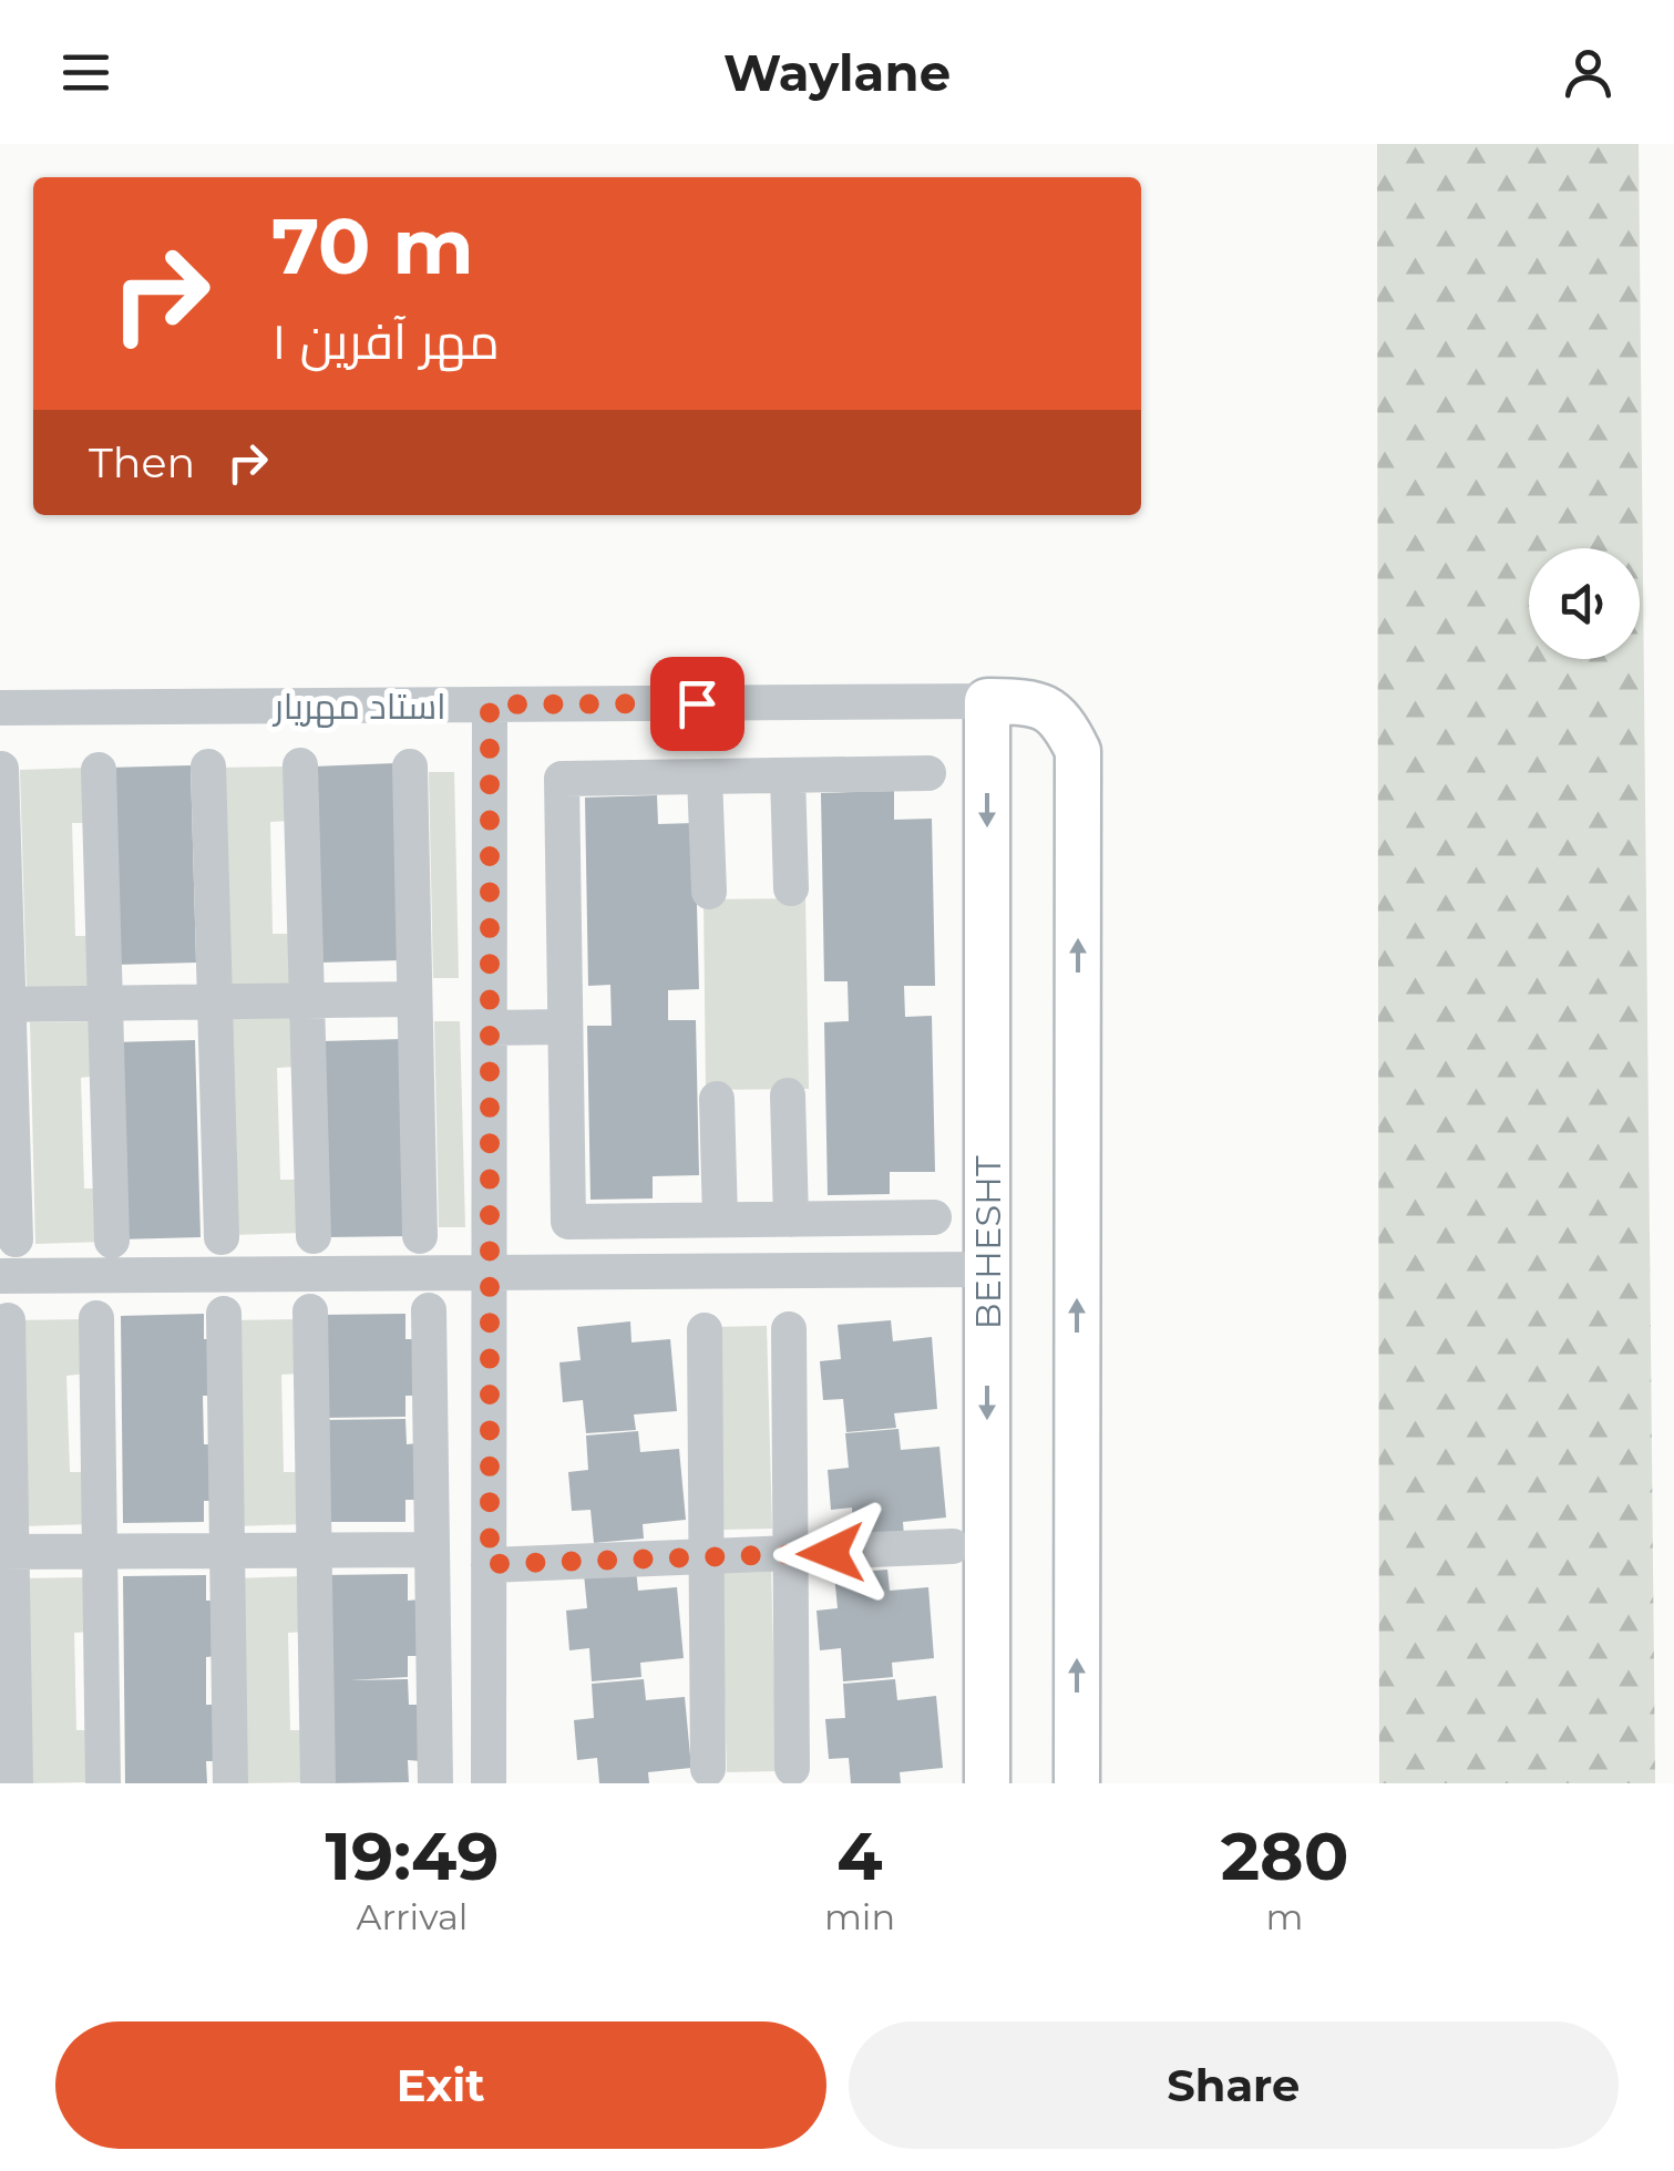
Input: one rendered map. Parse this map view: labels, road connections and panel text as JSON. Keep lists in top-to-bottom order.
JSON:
{
  "streets": {
    "main road": ["BEHESHT"],
    "street": ["استاد مهریار"]
  },
  "crossings": [
    ["استاد مهریار", "BEHESHT"]
  ],
  "page": {
    "header": "Waylane",
    "turn": ["70 m", "مهر آفرین ۱"],
    "then": "Then",
    "eta": [
      "19:49",
      "Arrival",
      "4",
      "min",
      "280",
      "m"
    ],
    "buttons": ["Exit", "Share"]
  }
}
